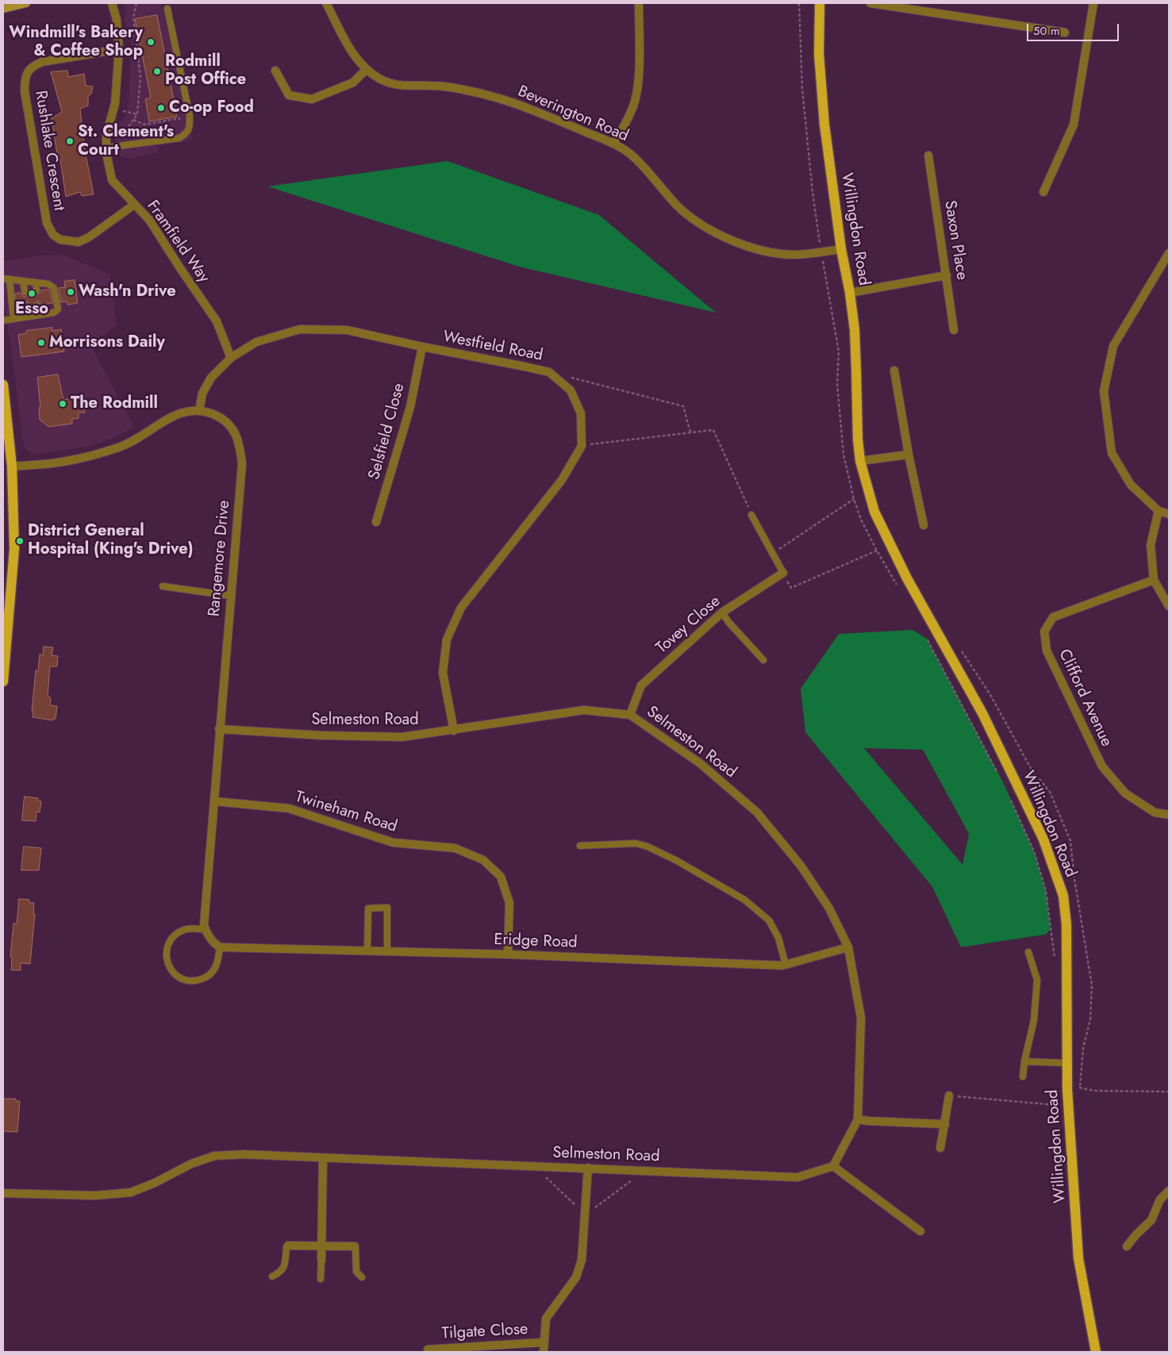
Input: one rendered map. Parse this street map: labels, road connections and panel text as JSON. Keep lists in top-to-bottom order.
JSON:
{
  "streets": {
    "main road": ["Willingdon Road"],
    "street": [
      "Beverington Road",
      "Rushlake Crescent",
      "Saxon Place",
      "Framfield Way",
      "Westfield Road",
      "Selsfield Close",
      "Rangemore Drive",
      "Tovey Close",
      "Clifford Avenue",
      "Selmeston Road",
      "Twineham Road",
      "Eridge Road",
      "Tilgate Close"
    ]
  },
  "crossings": [
    ["Beverington Road", "Willingdon Road"],
    ["Rushlake Crescent", "Framfield Way"],
    ["Framfield Way", "Westfield Road"],
    ["Westfield Road", "Selsfield Close"],
    ["Westfield Road", "Rangemore Drive"],
    ["Rangemore Drive", "Selmeston Road"],
    ["Rangemore Drive", "Twineham Road"],
    ["Rangemore Drive", "Eridge Road"],
    ["Tovey Close", "Selmeston Road"],
    ["Selmeston Road", "Eridge Road"],
    ["Twineham Road", "Eridge Road"]
  ],
  "places": [
    "Windmill's Bakery & Coffee Shop",
    "Rodmill Post Office",
    "Co-op Food",
    "St. Clement's Court",
    "Wash'n Drive",
    "Esso",
    "Morrisons Daily",
    "The Rodmill",
    "District General Hospital (King's Drive)"
  ],
  "scale_bar": "50 m"
}
